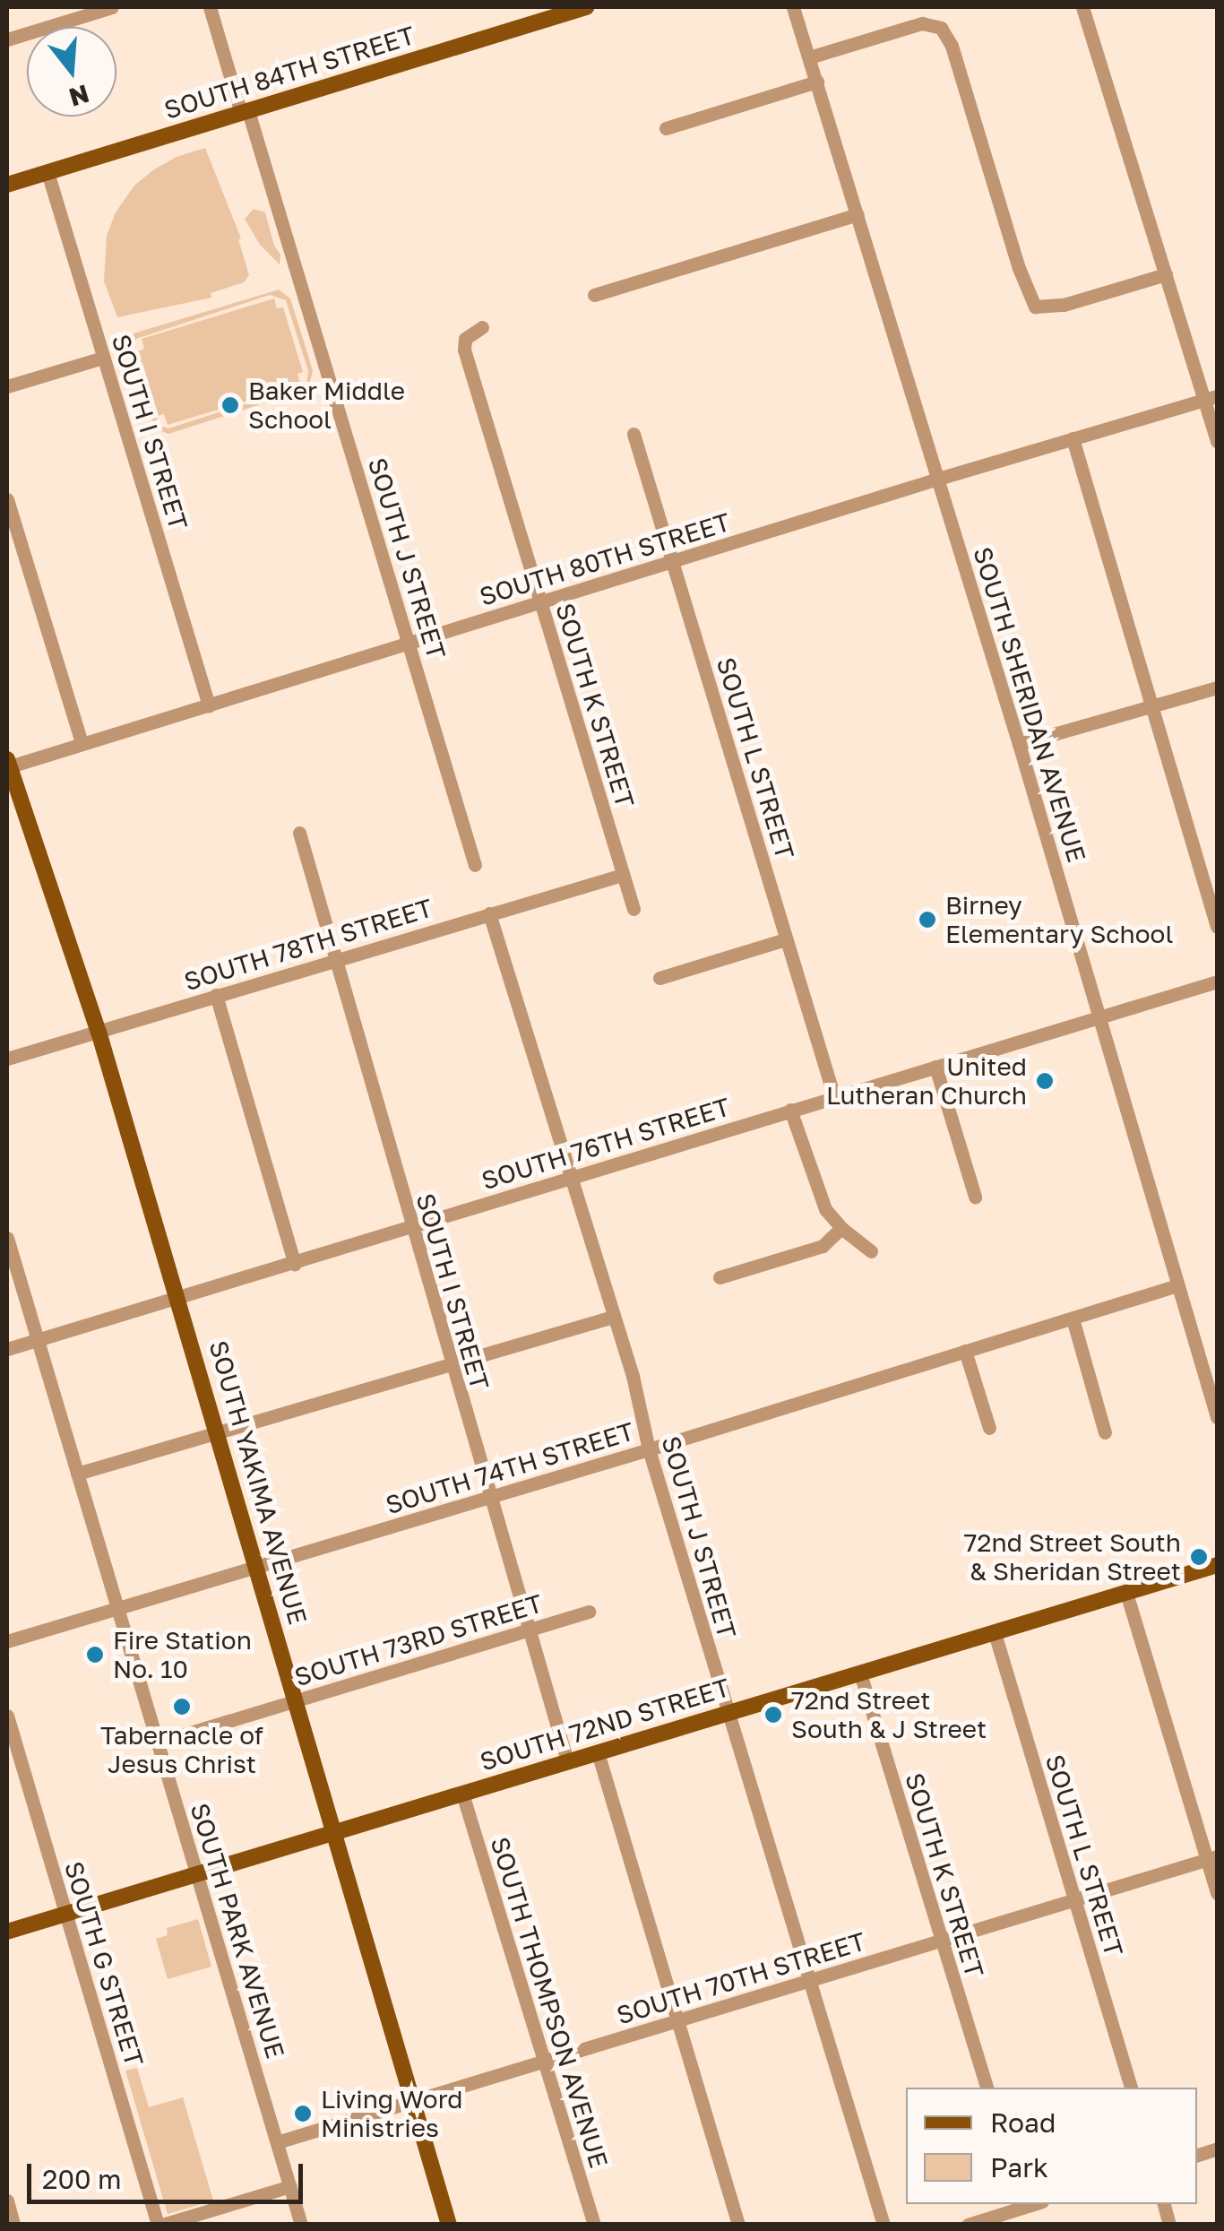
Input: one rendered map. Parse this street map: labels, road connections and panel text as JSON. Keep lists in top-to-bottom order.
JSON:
{
  "streets": {
    "main road": ["SOUTH 84TH STREET", "SOUTH YAKIMA AVENUE", "SOUTH 72ND STREET"],
    "street": [
      "SOUTH I STREET",
      "SOUTH J STREET",
      "SOUTH 80TH STREET",
      "SOUTH SHERIDAN AVENUE",
      "SOUTH K STREET",
      "SOUTH L STREET",
      "SOUTH 78TH STREET",
      "SOUTH 76TH STREET",
      "SOUTH 74TH STREET",
      "SOUTH 73RD STREET",
      "SOUTH PARK AVENUE",
      "SOUTH G STREET",
      "SOUTH 70TH STREET",
      "SOUTH THOMPSON AVENUE"
    ]
  },
  "crossings": [
    ["SOUTH 84TH STREET", "SOUTH I STREET"],
    ["SOUTH 84TH STREET", "SOUTH J STREET"],
    ["SOUTH I STREET", "SOUTH 80TH STREET"],
    ["SOUTH I STREET", "SOUTH 78TH STREET"],
    ["SOUTH I STREET", "SOUTH 76TH STREET"],
    ["SOUTH I STREET", "SOUTH 74TH STREET"],
    ["SOUTH I STREET", "SOUTH 73RD STREET"],
    ["SOUTH I STREET", "SOUTH 72ND STREET"],
    ["SOUTH J STREET", "SOUTH 80TH STREET"],
    ["SOUTH J STREET", "SOUTH 78TH STREET"],
    ["SOUTH J STREET", "SOUTH 76TH STREET"],
    ["SOUTH J STREET", "SOUTH 74TH STREET"],
    ["SOUTH J STREET", "SOUTH 72ND STREET"],
    ["SOUTH J STREET", "SOUTH 70TH STREET"],
    ["SOUTH 80TH STREET", "SOUTH SHERIDAN AVENUE"],
    ["SOUTH 80TH STREET", "SOUTH K STREET"],
    ["SOUTH 80TH STREET", "SOUTH L STREET"],
    ["SOUTH 80TH STREET", "SOUTH YAKIMA AVENUE"],
    ["SOUTH SHERIDAN AVENUE", "SOUTH 76TH STREET"],
    ["SOUTH SHERIDAN AVENUE", "SOUTH 74TH STREET"],
    ["SOUTH K STREET", "SOUTH 78TH STREET"],
    ["SOUTH K STREET", "SOUTH 72ND STREET"],
    ["SOUTH K STREET", "SOUTH 70TH STREET"],
    ["SOUTH L STREET", "SOUTH 76TH STREET"],
    ["SOUTH L STREET", "SOUTH 72ND STREET"],
    ["SOUTH L STREET", "SOUTH 70TH STREET"],
    ["SOUTH 78TH STREET", "SOUTH YAKIMA AVENUE"],
    ["SOUTH 76TH STREET", "SOUTH YAKIMA AVENUE"],
    ["SOUTH 76TH STREET", "SOUTH PARK AVENUE"],
    ["SOUTH 74TH STREET", "SOUTH YAKIMA AVENUE"],
    ["SOUTH 74TH STREET", "SOUTH PARK AVENUE"],
    ["SOUTH YAKIMA AVENUE", "SOUTH 73RD STREET"],
    ["SOUTH YAKIMA AVENUE", "SOUTH 72ND STREET"],
    ["SOUTH YAKIMA AVENUE", "SOUTH 70TH STREET"],
    ["SOUTH 73RD STREET", "SOUTH PARK AVENUE"],
    ["SOUTH 72ND STREET", "SOUTH PARK AVENUE"],
    ["SOUTH 72ND STREET", "SOUTH G STREET"],
    ["SOUTH 72ND STREET", "SOUTH THOMPSON AVENUE"],
    ["SOUTH PARK AVENUE", "SOUTH 70TH STREET"],
    ["SOUTH 70TH STREET", "SOUTH THOMPSON AVENUE"]
  ],
  "places": [
    "Baker Middle School",
    "Birney Elementary School",
    "United Lutheran Church",
    "72nd Street South & Sheridan Street",
    "Fire Station No. 10",
    "Tabernacle of Jesus Christ",
    "72nd Street South & J Street",
    "Living Word Ministries"
  ],
  "legend": ["Road", "Park"],
  "scale_bar": "200 m",
  "north": "bottom"
}
